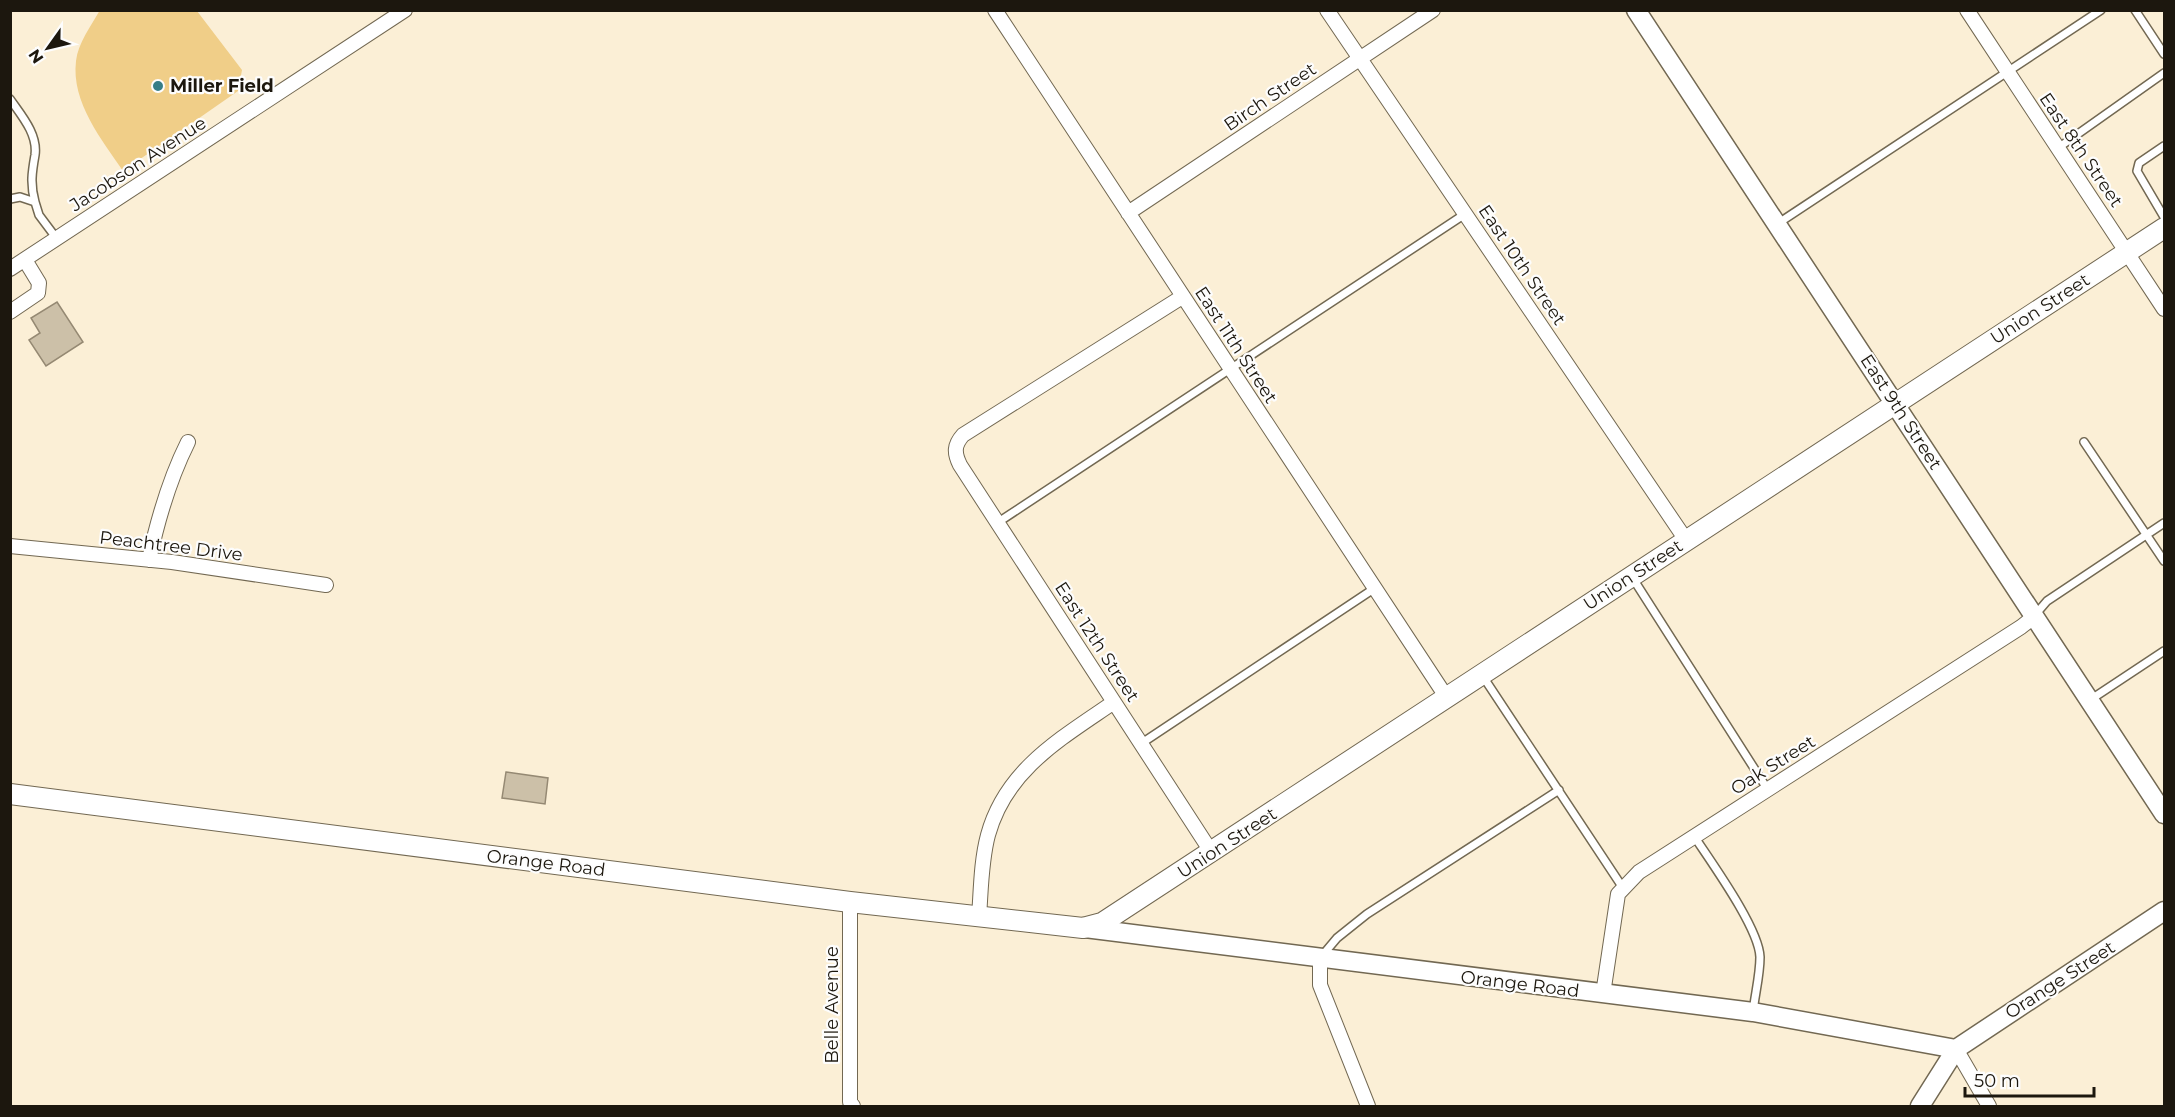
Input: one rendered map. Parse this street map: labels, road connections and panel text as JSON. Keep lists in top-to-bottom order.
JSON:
{
  "streets": {
    "main road": ["Union Street", "Orange Road"],
    "street": [
      "Birch Street",
      "East 8th Street",
      "Jacobson Avenue",
      "East 10th Street",
      "East 11th Street",
      "East 9th Street",
      "Peachtree Drive",
      "East 12th Street",
      "Oak Street",
      "Orange Street",
      "Belle Avenue"
    ]
  },
  "crossings": [
    ["Birch Street", "East 10th Street"],
    ["Birch Street", "East 11th Street"],
    ["East 8th Street", "Union Street"],
    ["East 10th Street", "Union Street"],
    ["Union Street", "East 11th Street"],
    ["Union Street", "East 9th Street"],
    ["Union Street", "East 12th Street"],
    ["Union Street", "Orange Road"],
    ["East 11th Street", "East 12th Street"],
    ["East 9th Street", "Oak Street"],
    ["Orange Road", "Orange Street"],
    ["Orange Road", "Belle Avenue"]
  ],
  "places": ["Miller Field"],
  "scale_bar": "50 m",
  "north": "bottom left"
}
